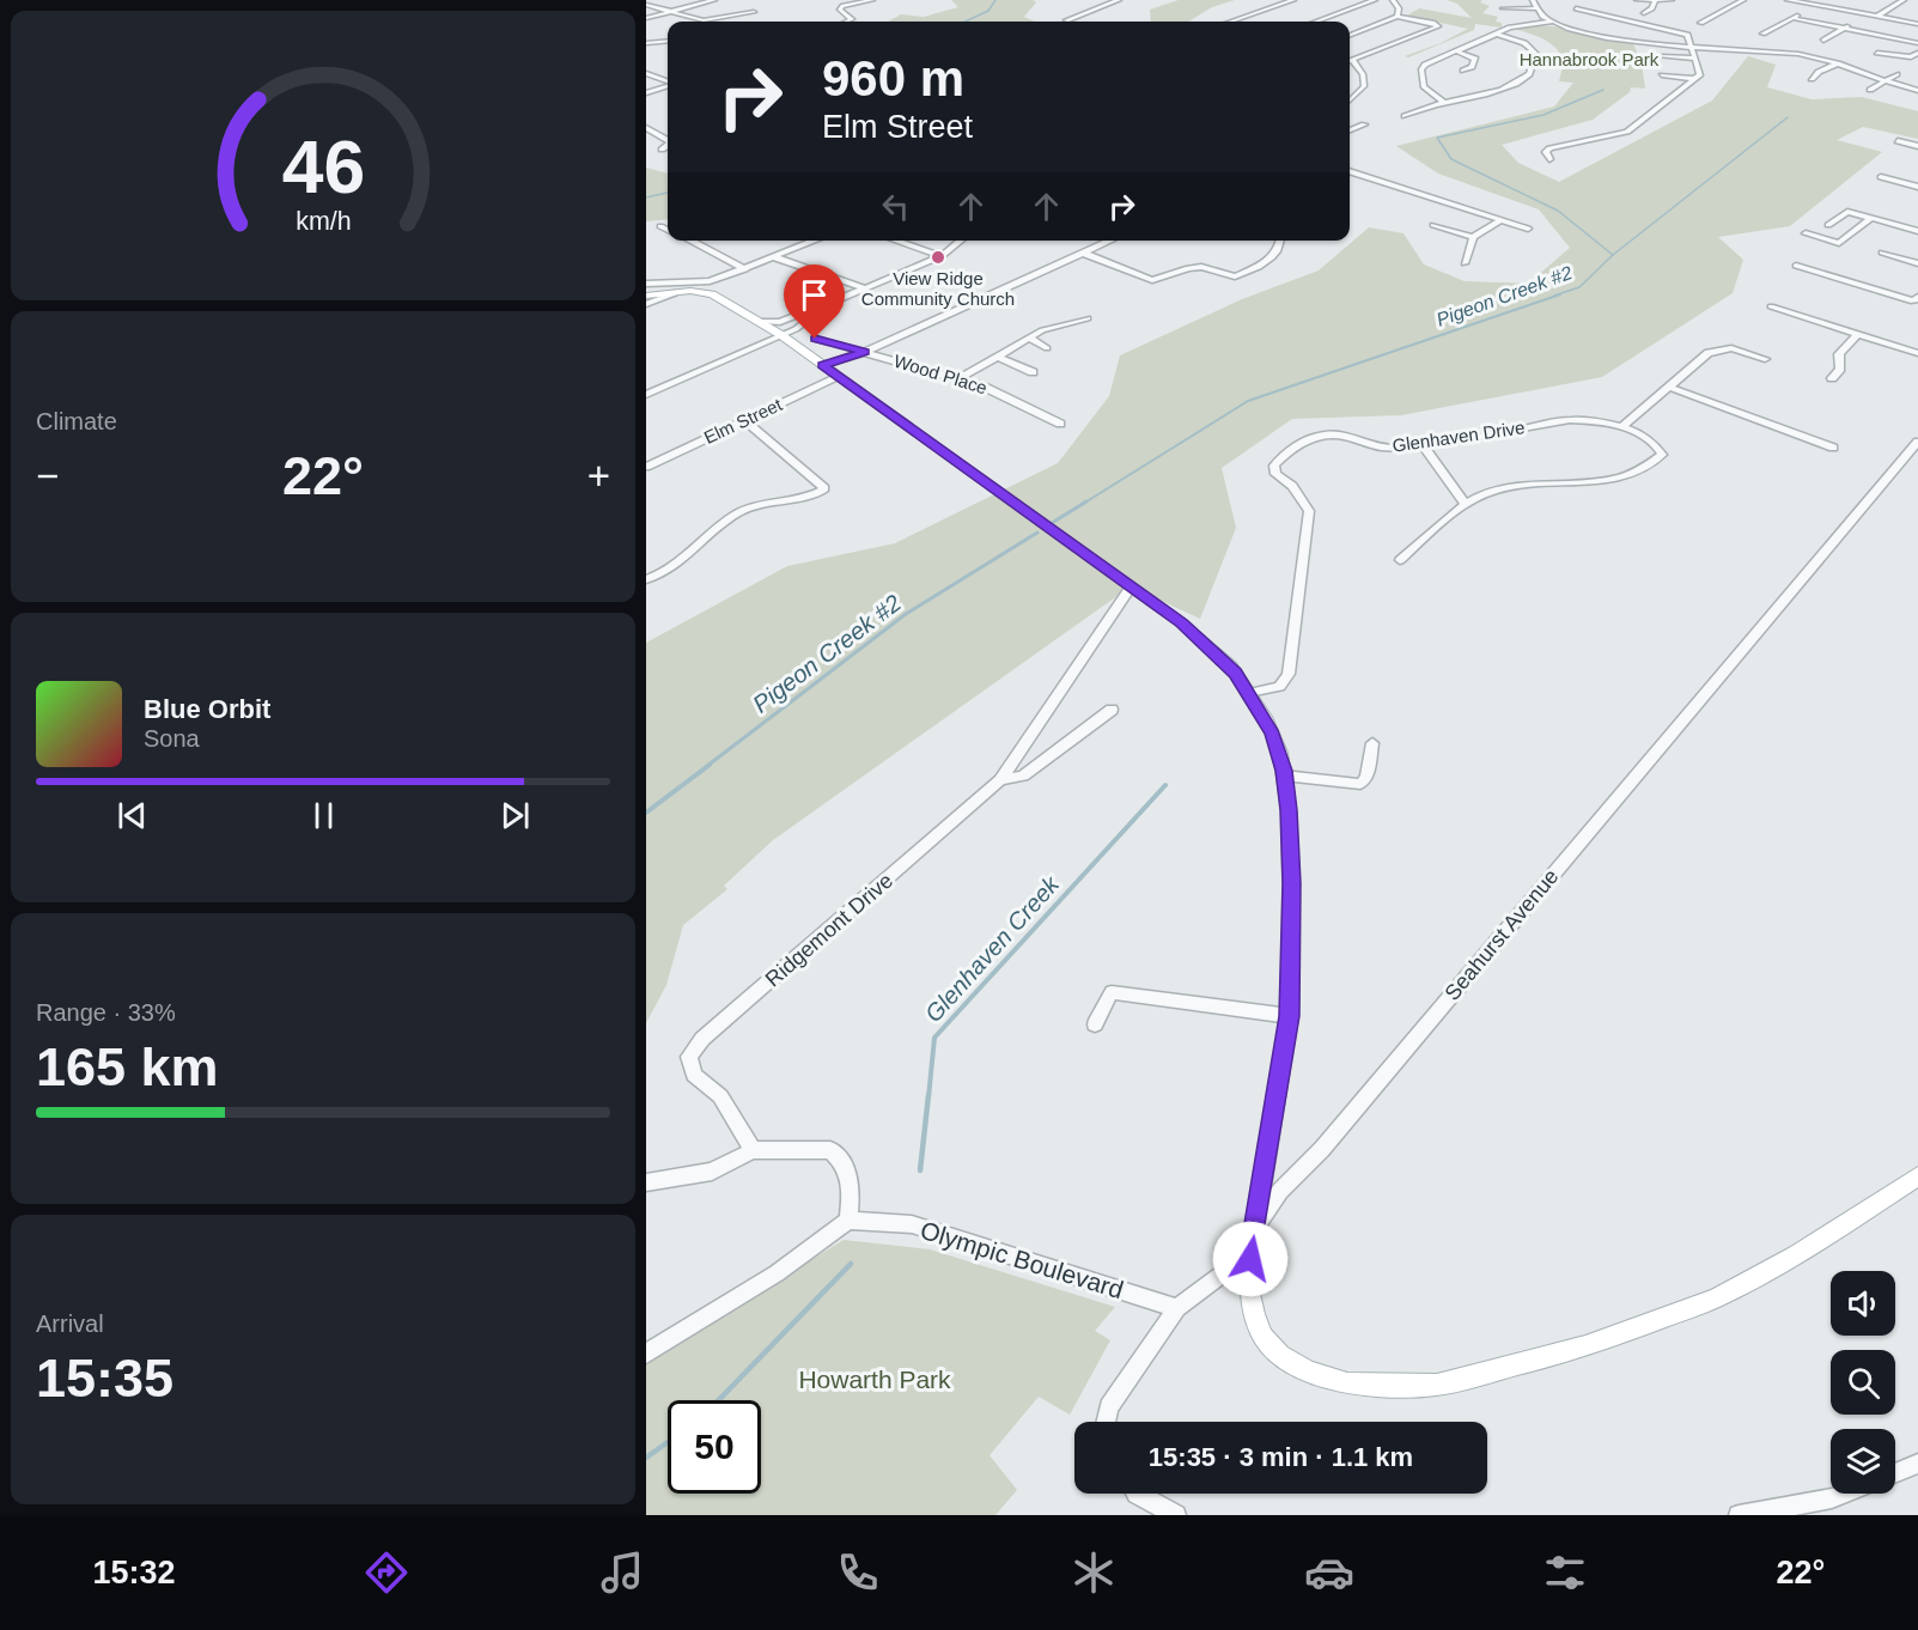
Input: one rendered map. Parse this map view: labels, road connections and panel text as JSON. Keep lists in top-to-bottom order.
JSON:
{
  "streets": {
    "street": [
      "Wood Place",
      "Elm Street",
      "Glenhaven Drive",
      "Ridgemont Drive",
      "Seahurst Avenue",
      "Olympic Boulevard"
    ]
  },
  "crossings": [
    ["Seahurst Avenue", "Olympic Boulevard"]
  ],
  "water": ["Pigeon Creek #2", "Glenhaven Creek"],
  "parks": ["Hannabrook Park", "Howarth Park"],
  "places": ["View Ridge Community Church"],
  "page": {
    "turn": ["960 m", "Elm Street"],
    "tile": [
      "Climate",
      ["Range · 33%", "165 km"],
      ["Arrival", "15:35"]
    ],
    "heat": ["−", "22°", "+"],
    "song": ["Blue Orbit", "Sona"],
    "limit": "50",
    "trip": "15:35 · 3 min · 1.1 km",
    "tabs": ["15:32", "22°"],
    "gauge": ["46", "km/h"]
  }
}
